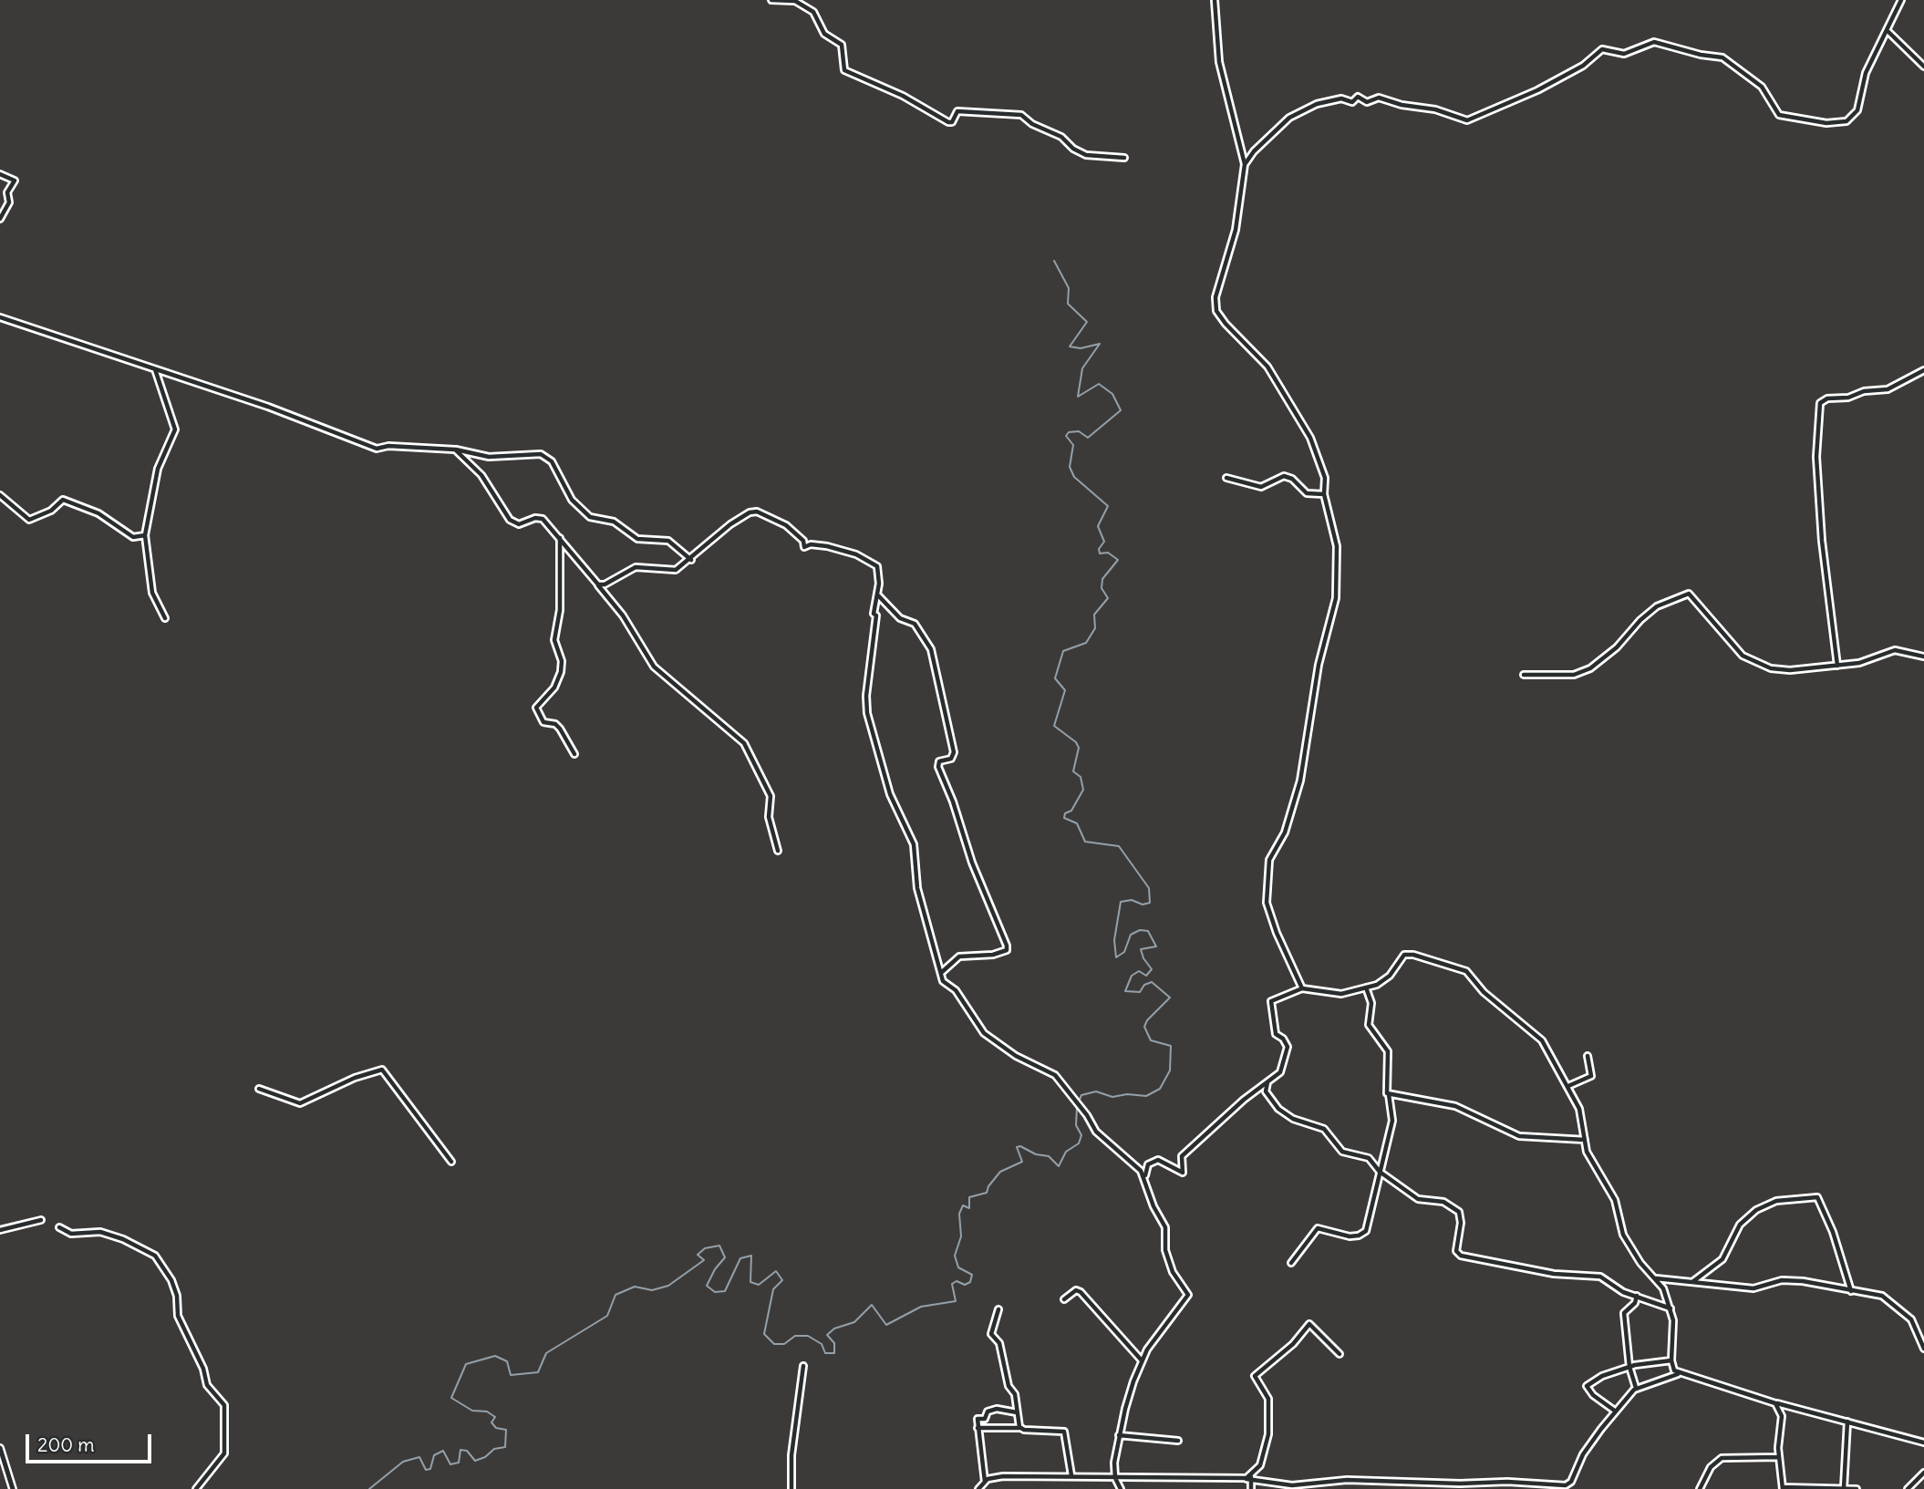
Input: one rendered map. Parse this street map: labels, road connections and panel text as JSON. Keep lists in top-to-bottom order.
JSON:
{
  "scale_bar": "200 m"
}
